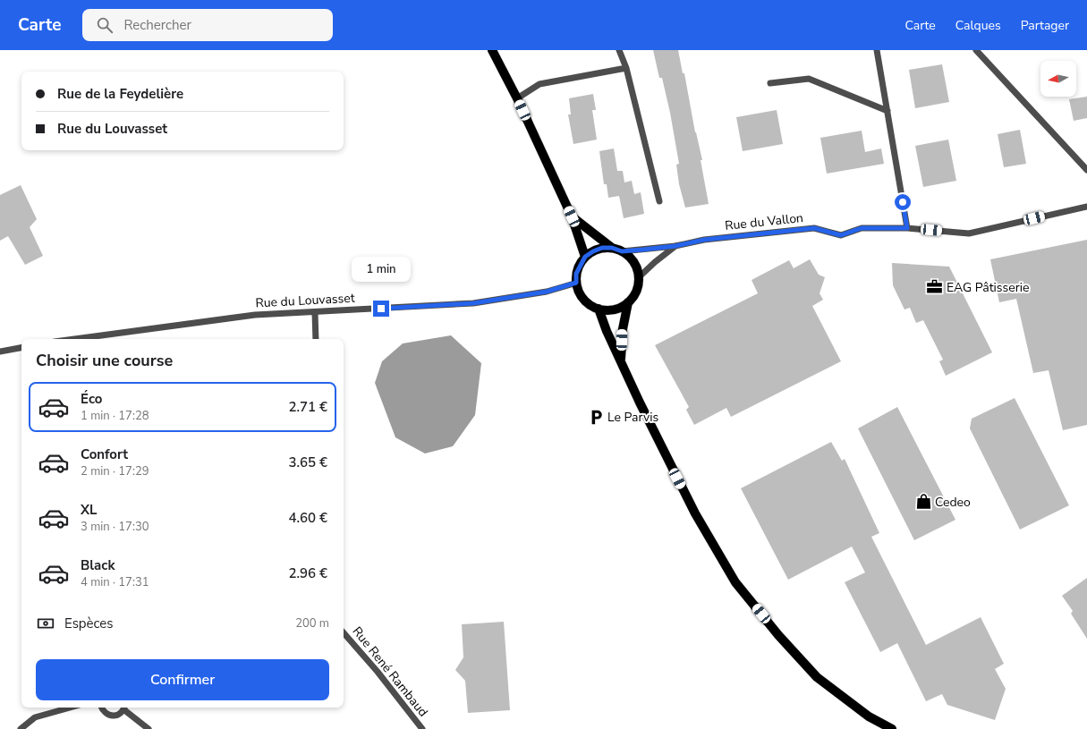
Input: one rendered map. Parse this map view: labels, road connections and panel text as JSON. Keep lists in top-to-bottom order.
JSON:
{
  "streets": {
    "street": ["Rue du Vallon", "Rue du Louvasset", "Rue René Rambaud"]
  },
  "crossings": [
    ["Rue du Vallon", "Rue du Louvasset"]
  ],
  "places": {
    "office": ["EAG Pâtisserie"],
    "parking": ["Le Parvis"],
    "shop": ["Cedeo"]
  },
  "north": "left",
  "page": {
    "header": "Carte",
    "search": "Rechercher",
    "nav": ["Carte", "Calques", "Partager"],
    "banner": ["Rue de la Feydelière", "Rue du Louvasset"],
    "bubble": "1 min",
    "heading": "Choisir une course",
    "list": [
      {
        "name": "Éco",
        "note": "1 min · 17:28",
        "value": "2.71 €"
      },
      {
        "name": "Confort",
        "note": "2 min · 17:29",
        "value": "3.65 €"
      },
      {
        "name": "XL",
        "note": "3 min · 17:30",
        "value": "4.60 €"
      },
      {
        "name": "Black",
        "note": "4 min · 17:31",
        "value": "2.96 €"
      }
    ],
    "pay": ["Espèces", "200 m"],
    "buttons": "Confirmer"
  }
}
